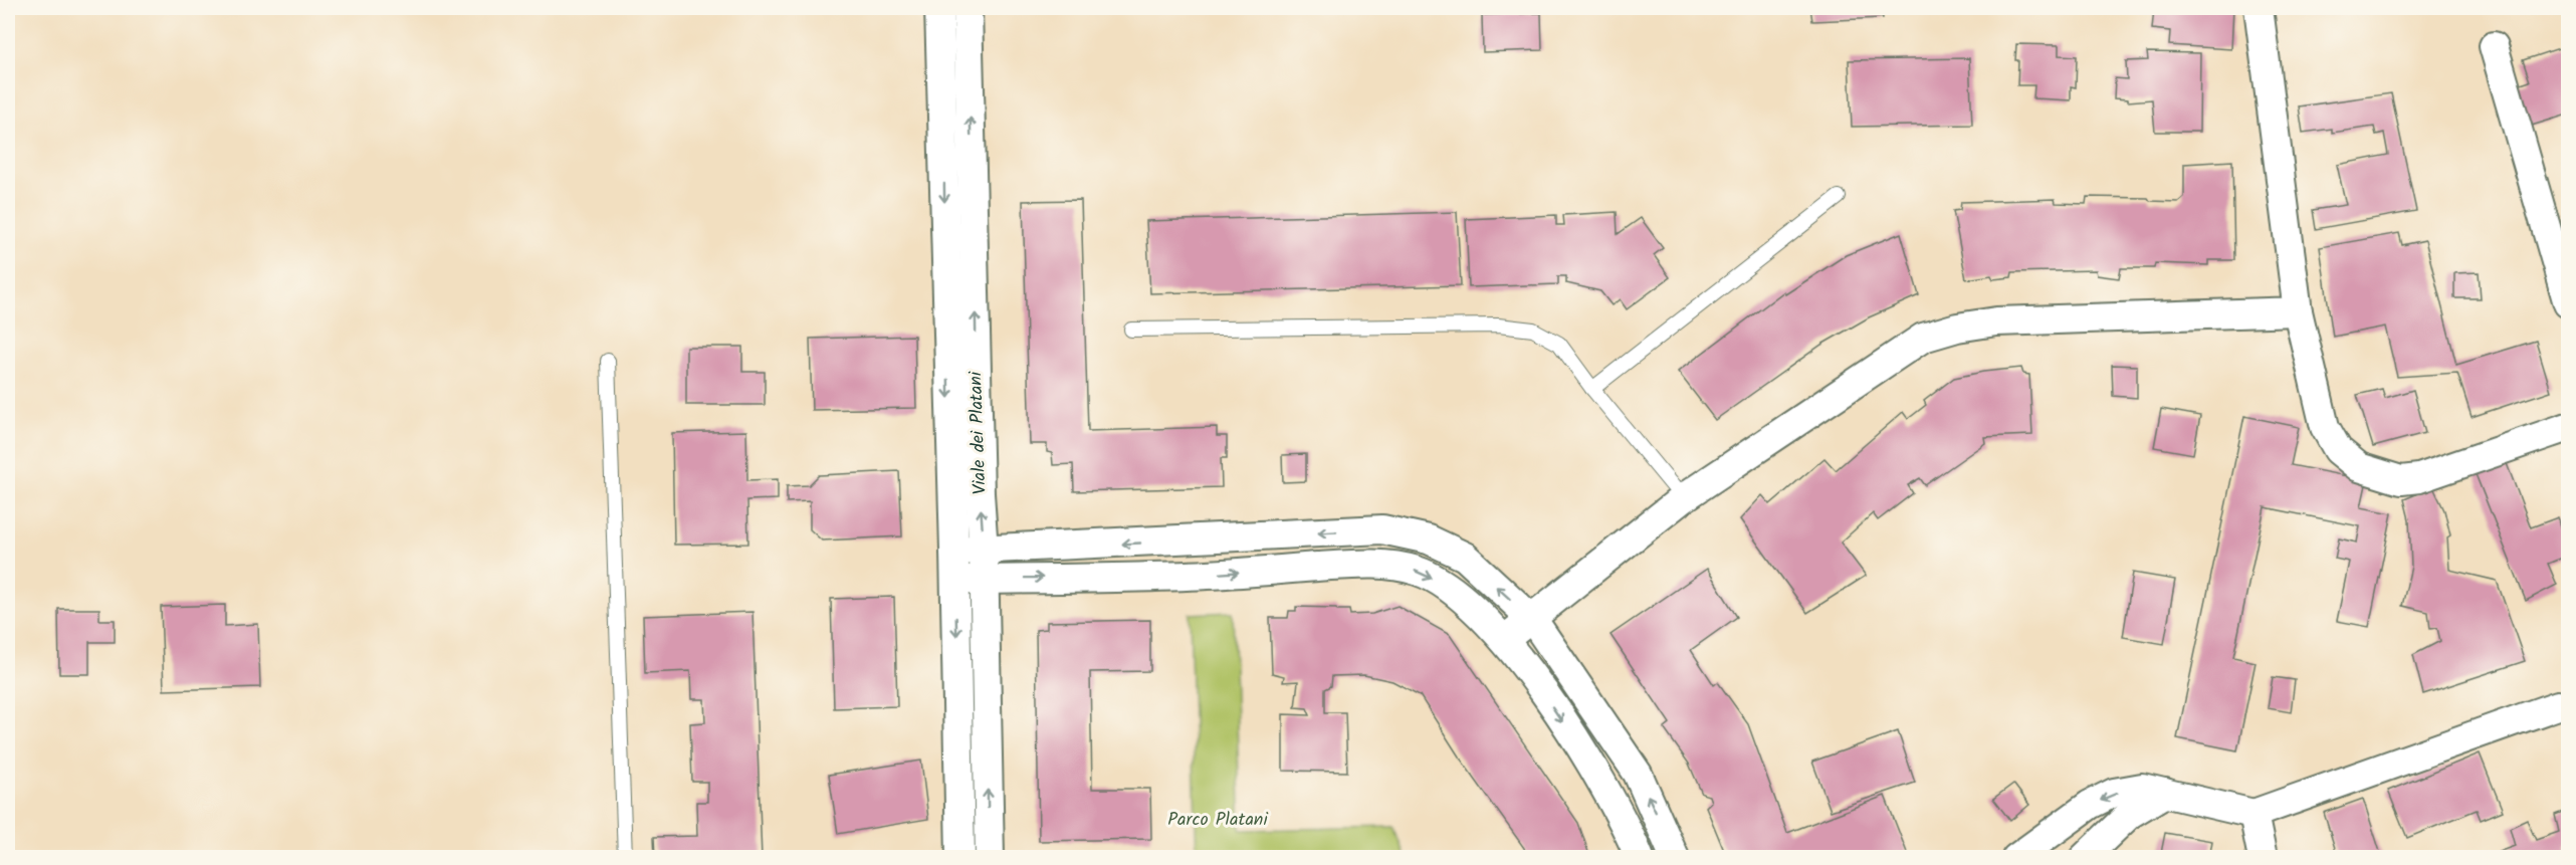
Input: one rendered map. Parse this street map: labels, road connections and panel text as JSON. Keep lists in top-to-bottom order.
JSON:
{
  "streets": {
    "street": ["Viale dei Platani"]
  },
  "parks": ["Parco Platani"]
}
